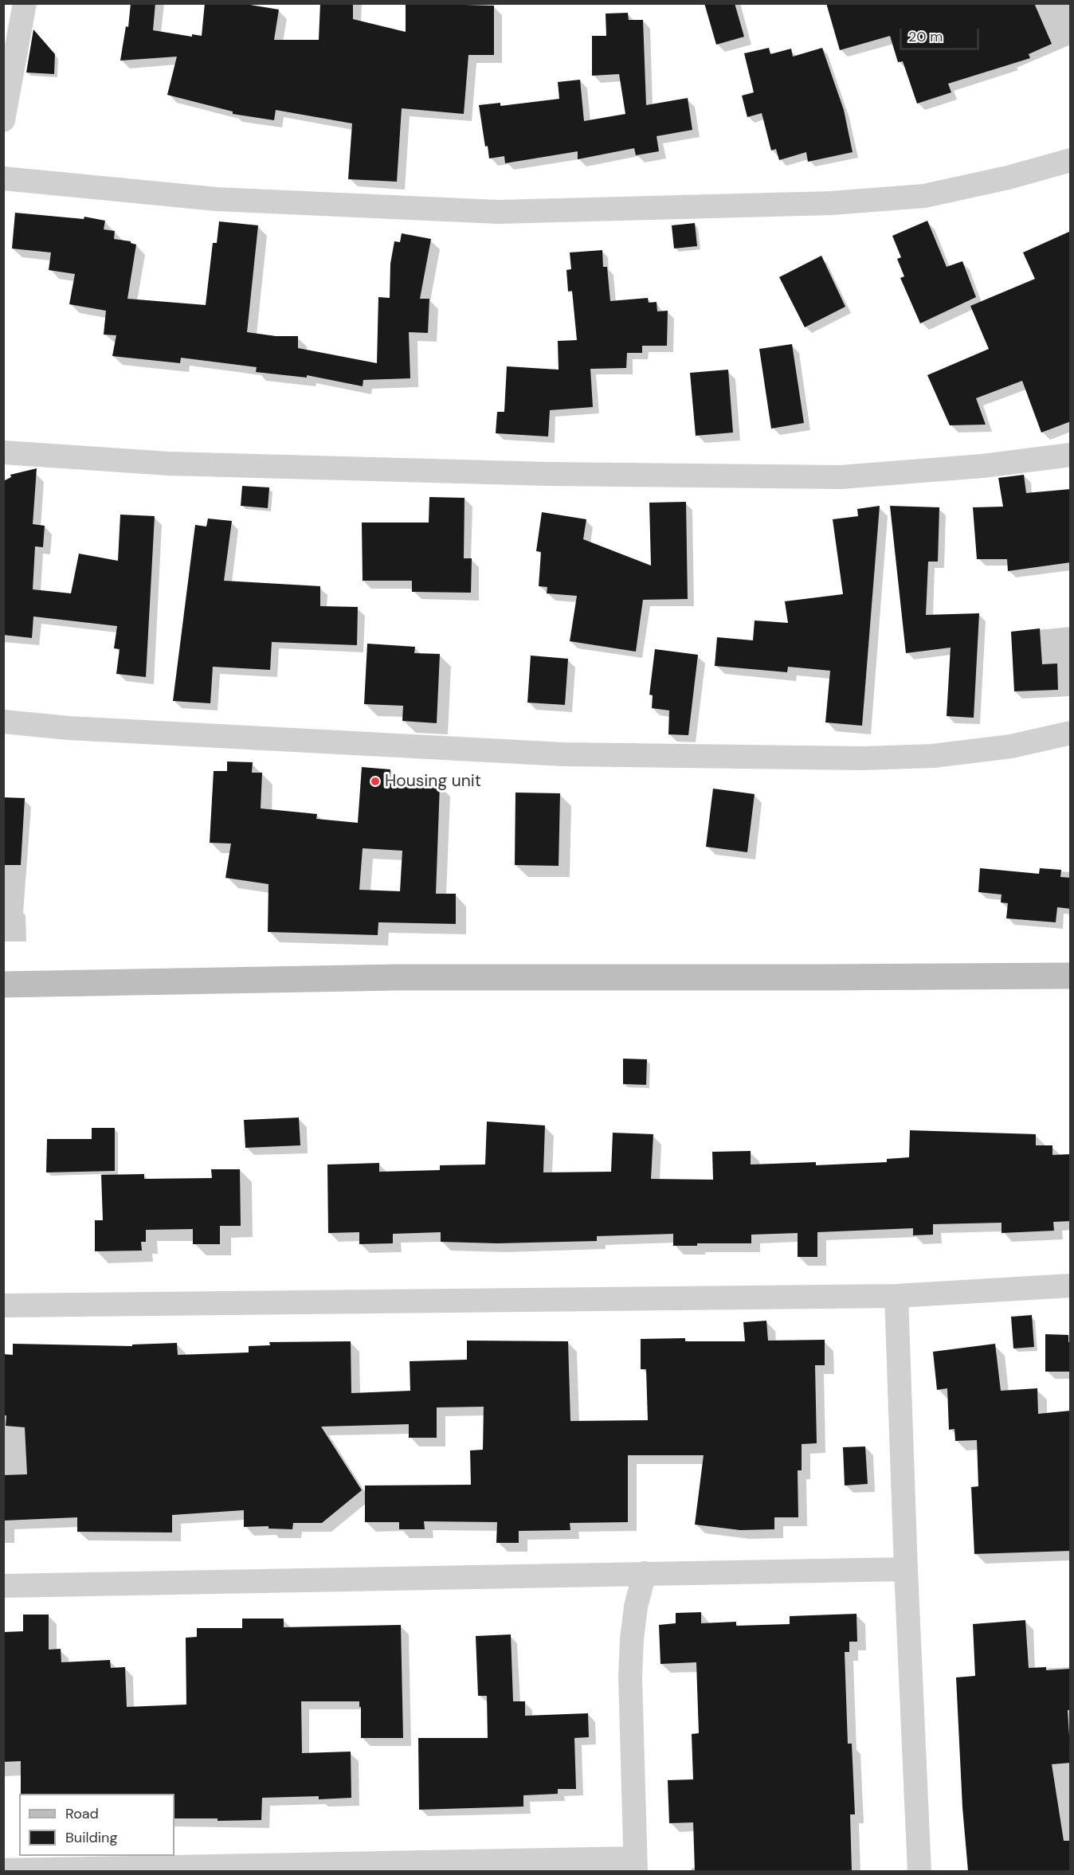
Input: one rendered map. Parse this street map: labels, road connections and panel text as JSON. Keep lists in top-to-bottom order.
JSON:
{
  "places": ["Housing unit"],
  "legend": ["Road", "Building"],
  "scale_bar": "20 m"
}
